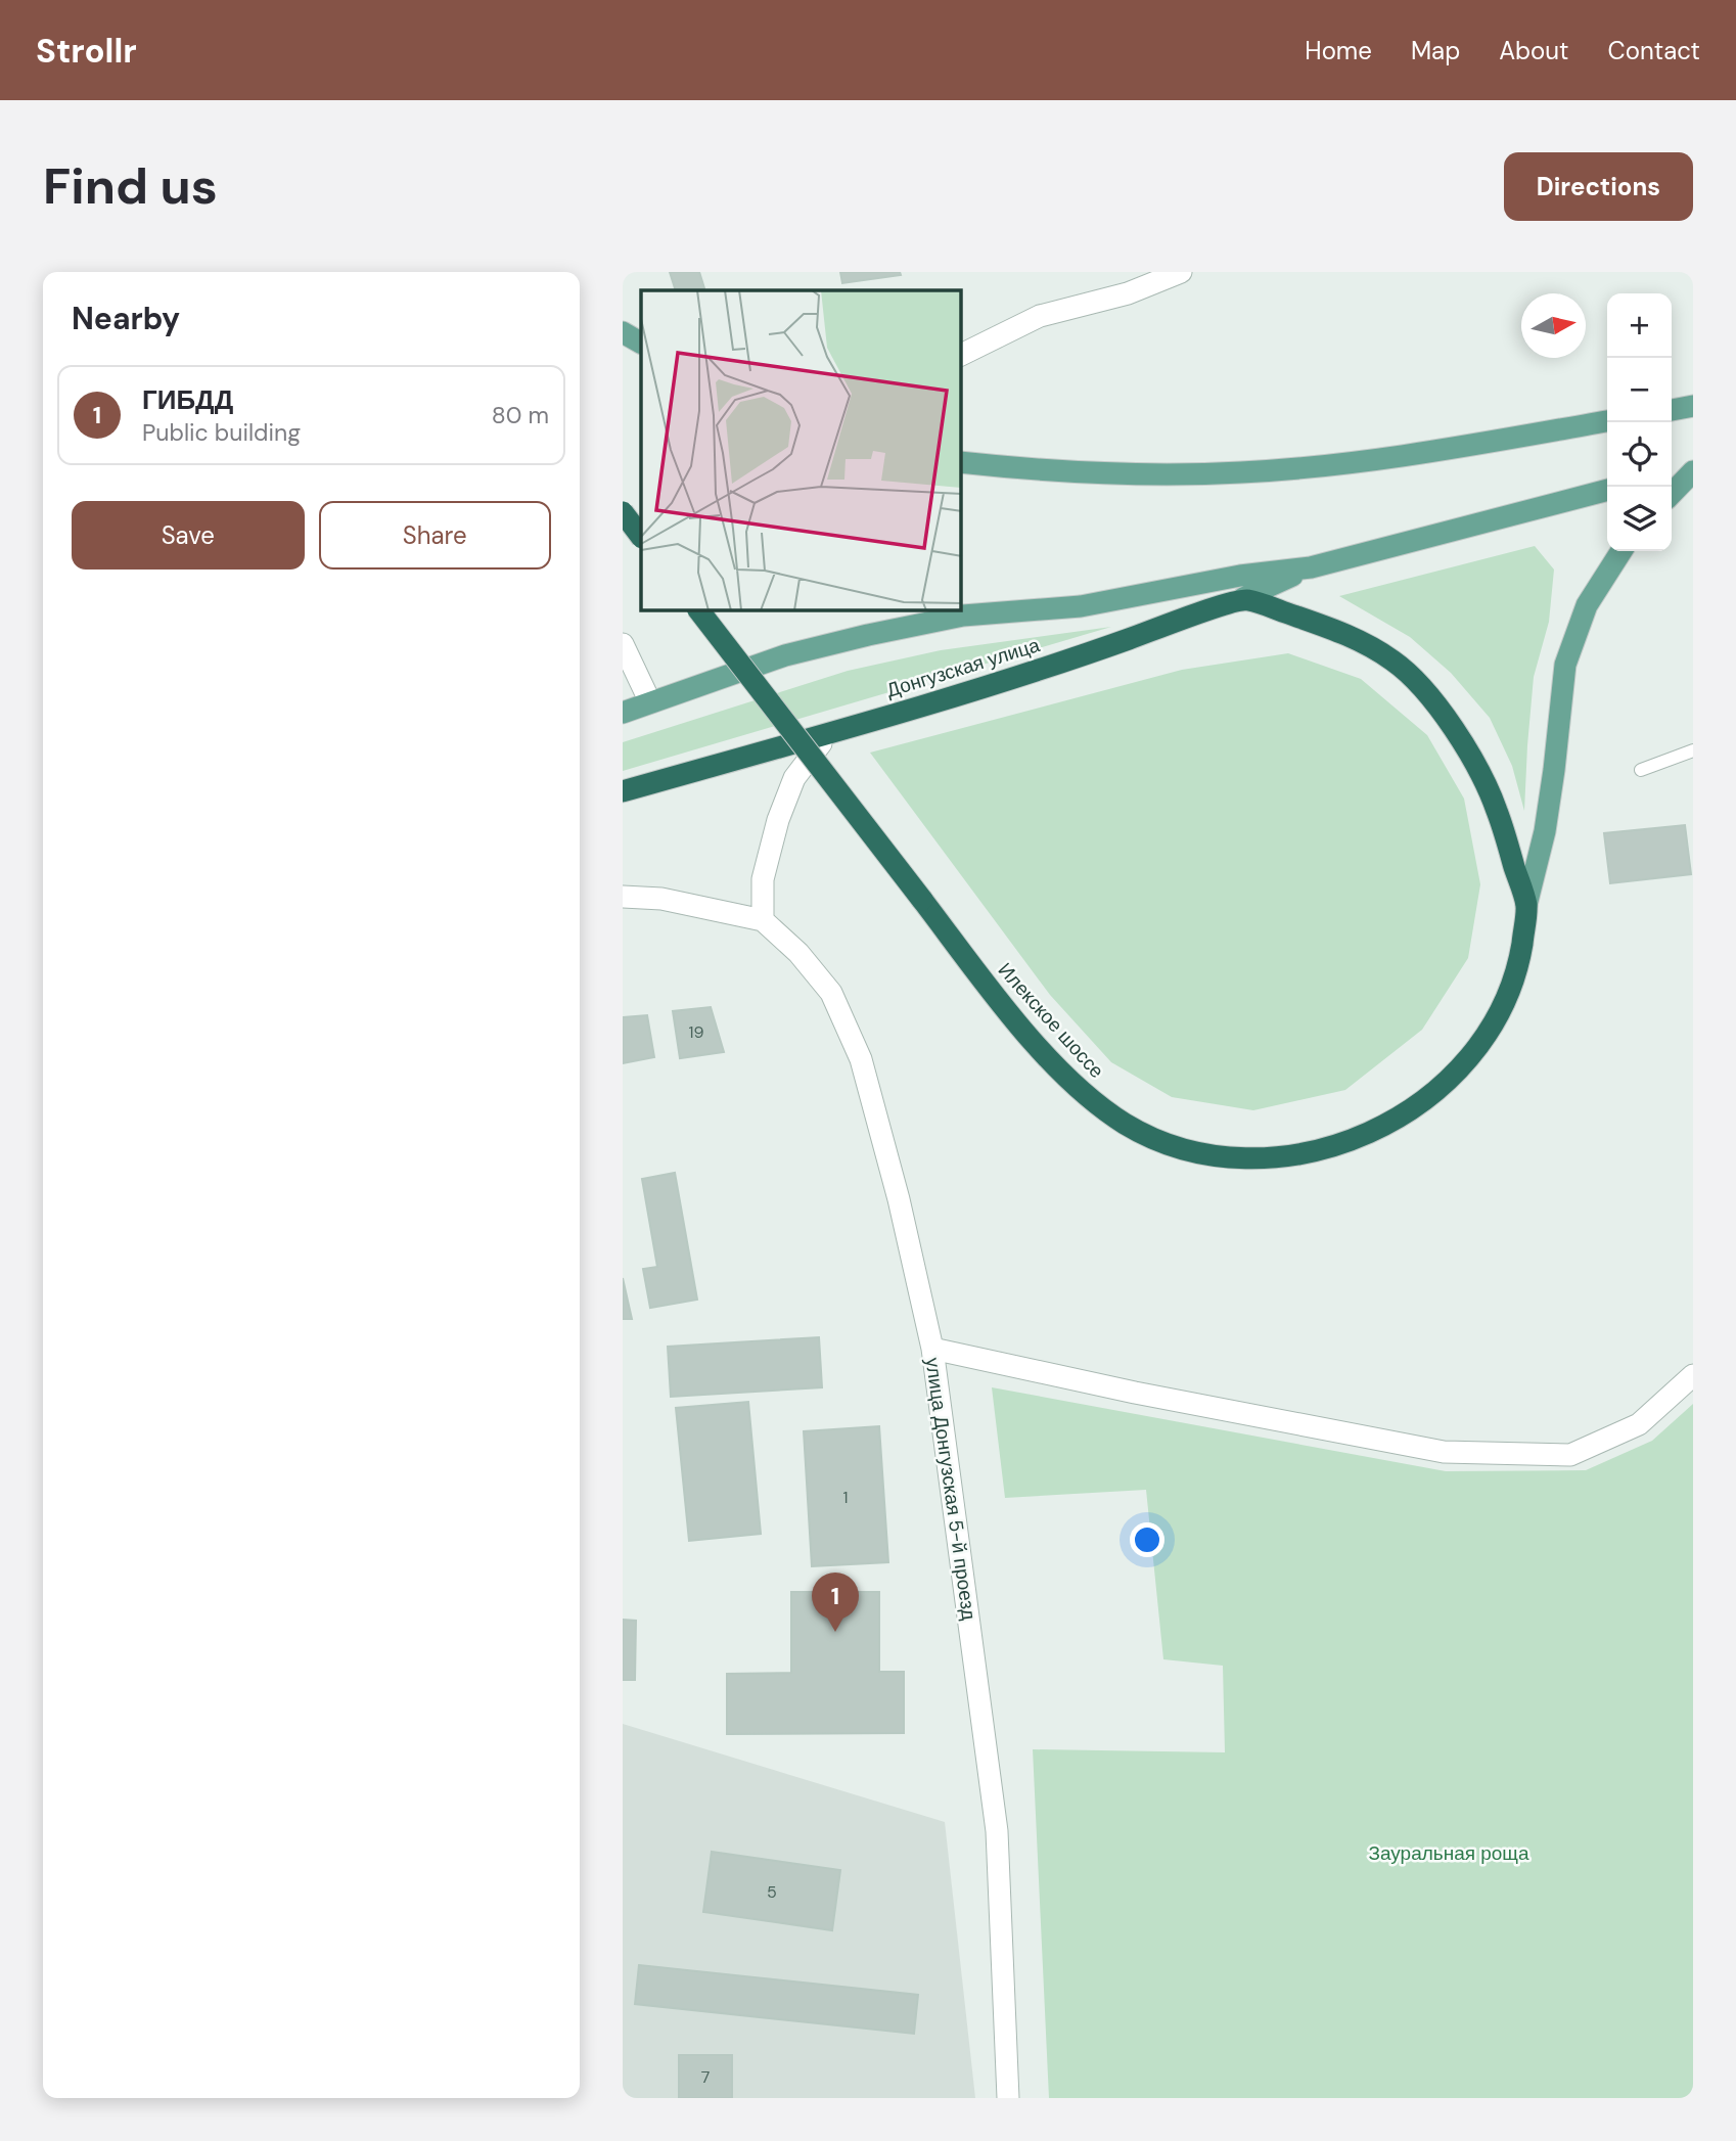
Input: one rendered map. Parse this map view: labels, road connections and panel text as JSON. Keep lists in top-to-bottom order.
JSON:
{
  "streets": {
    "highway": ["Донгузская улица", "Илекское шоссе"],
    "street": ["улица Донгузская 5-й проезд"]
  },
  "parks": ["Зауральная роща"],
  "house_numbers": [
    "19",
    "1",
    "5",
    "7"
  ],
  "north": "right",
  "page": {
    "header": "Strollr",
    "nav": [
      "Home",
      "Map",
      "About",
      "Contact"
    ],
    "buttons": [
      "Directions",
      ["Save", "Share"]
    ],
    "title": "Find us",
    "heading": "Nearby",
    "map_buttons": ["+", "−"],
    "list": [
      {
        "mark": "1",
        "name": "ГИБДД",
        "note": "Public building",
        "value": "80 m"
      }
    ],
    "pins": "1"
  }
}
